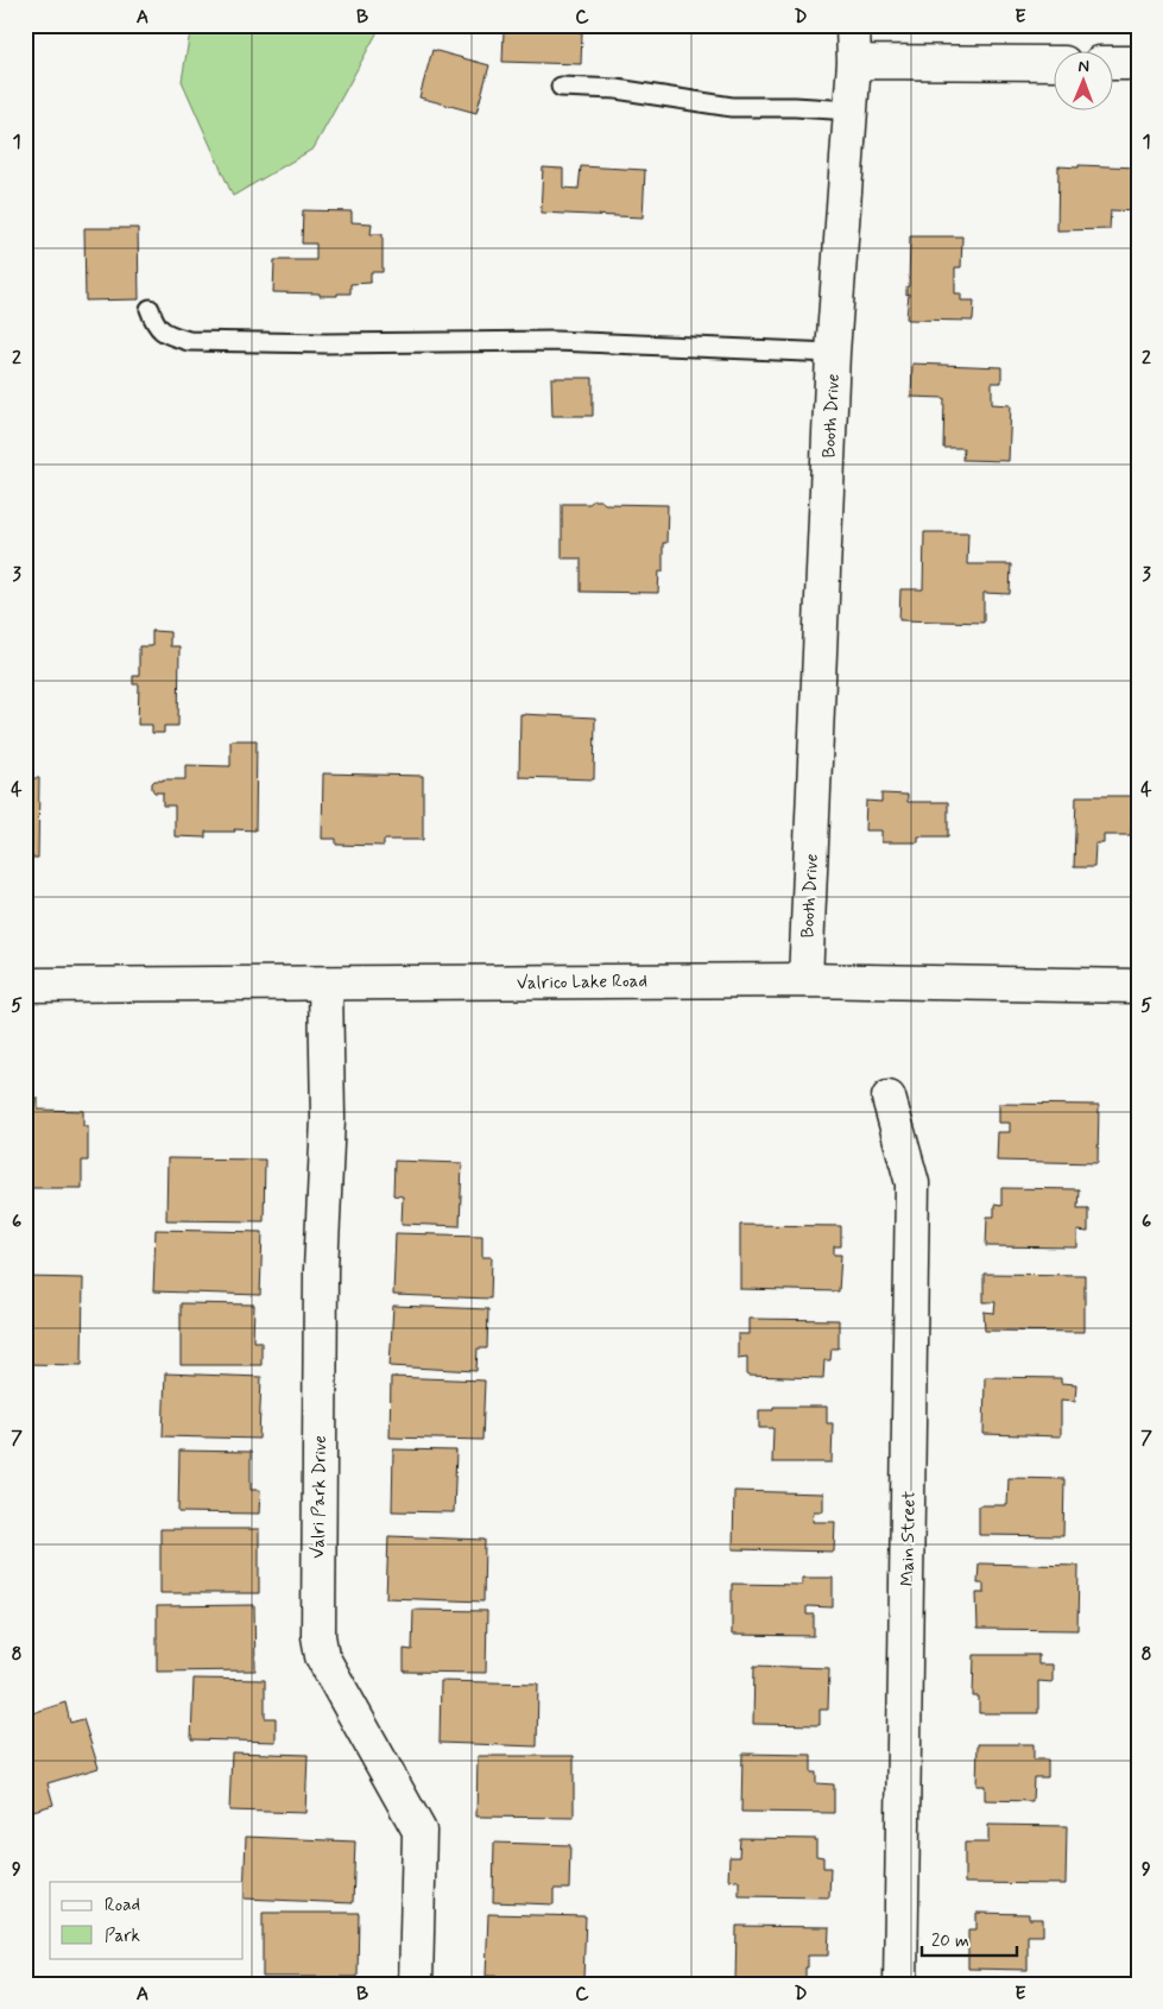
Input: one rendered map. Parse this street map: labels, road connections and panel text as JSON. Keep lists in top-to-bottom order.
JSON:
{
  "streets": {
    "street": [
      "Booth Drive",
      "Valrico Lake Road",
      "Valri Park Drive",
      "Main Street"
    ]
  },
  "crossings": [
    ["Booth Drive", "Valrico Lake Road"],
    ["Valrico Lake Road", "Valri Park Drive"]
  ],
  "legend": ["Road", "Park"],
  "scale_bar": "20 m",
  "north": "top",
  "grid": {
    "columns": [
      "A",
      "B",
      "C",
      "D",
      "E"
    ],
    "rows": [
      "1",
      "2",
      "3",
      "4",
      "5",
      "6",
      "7",
      "8",
      "9"
    ]
  }
}
